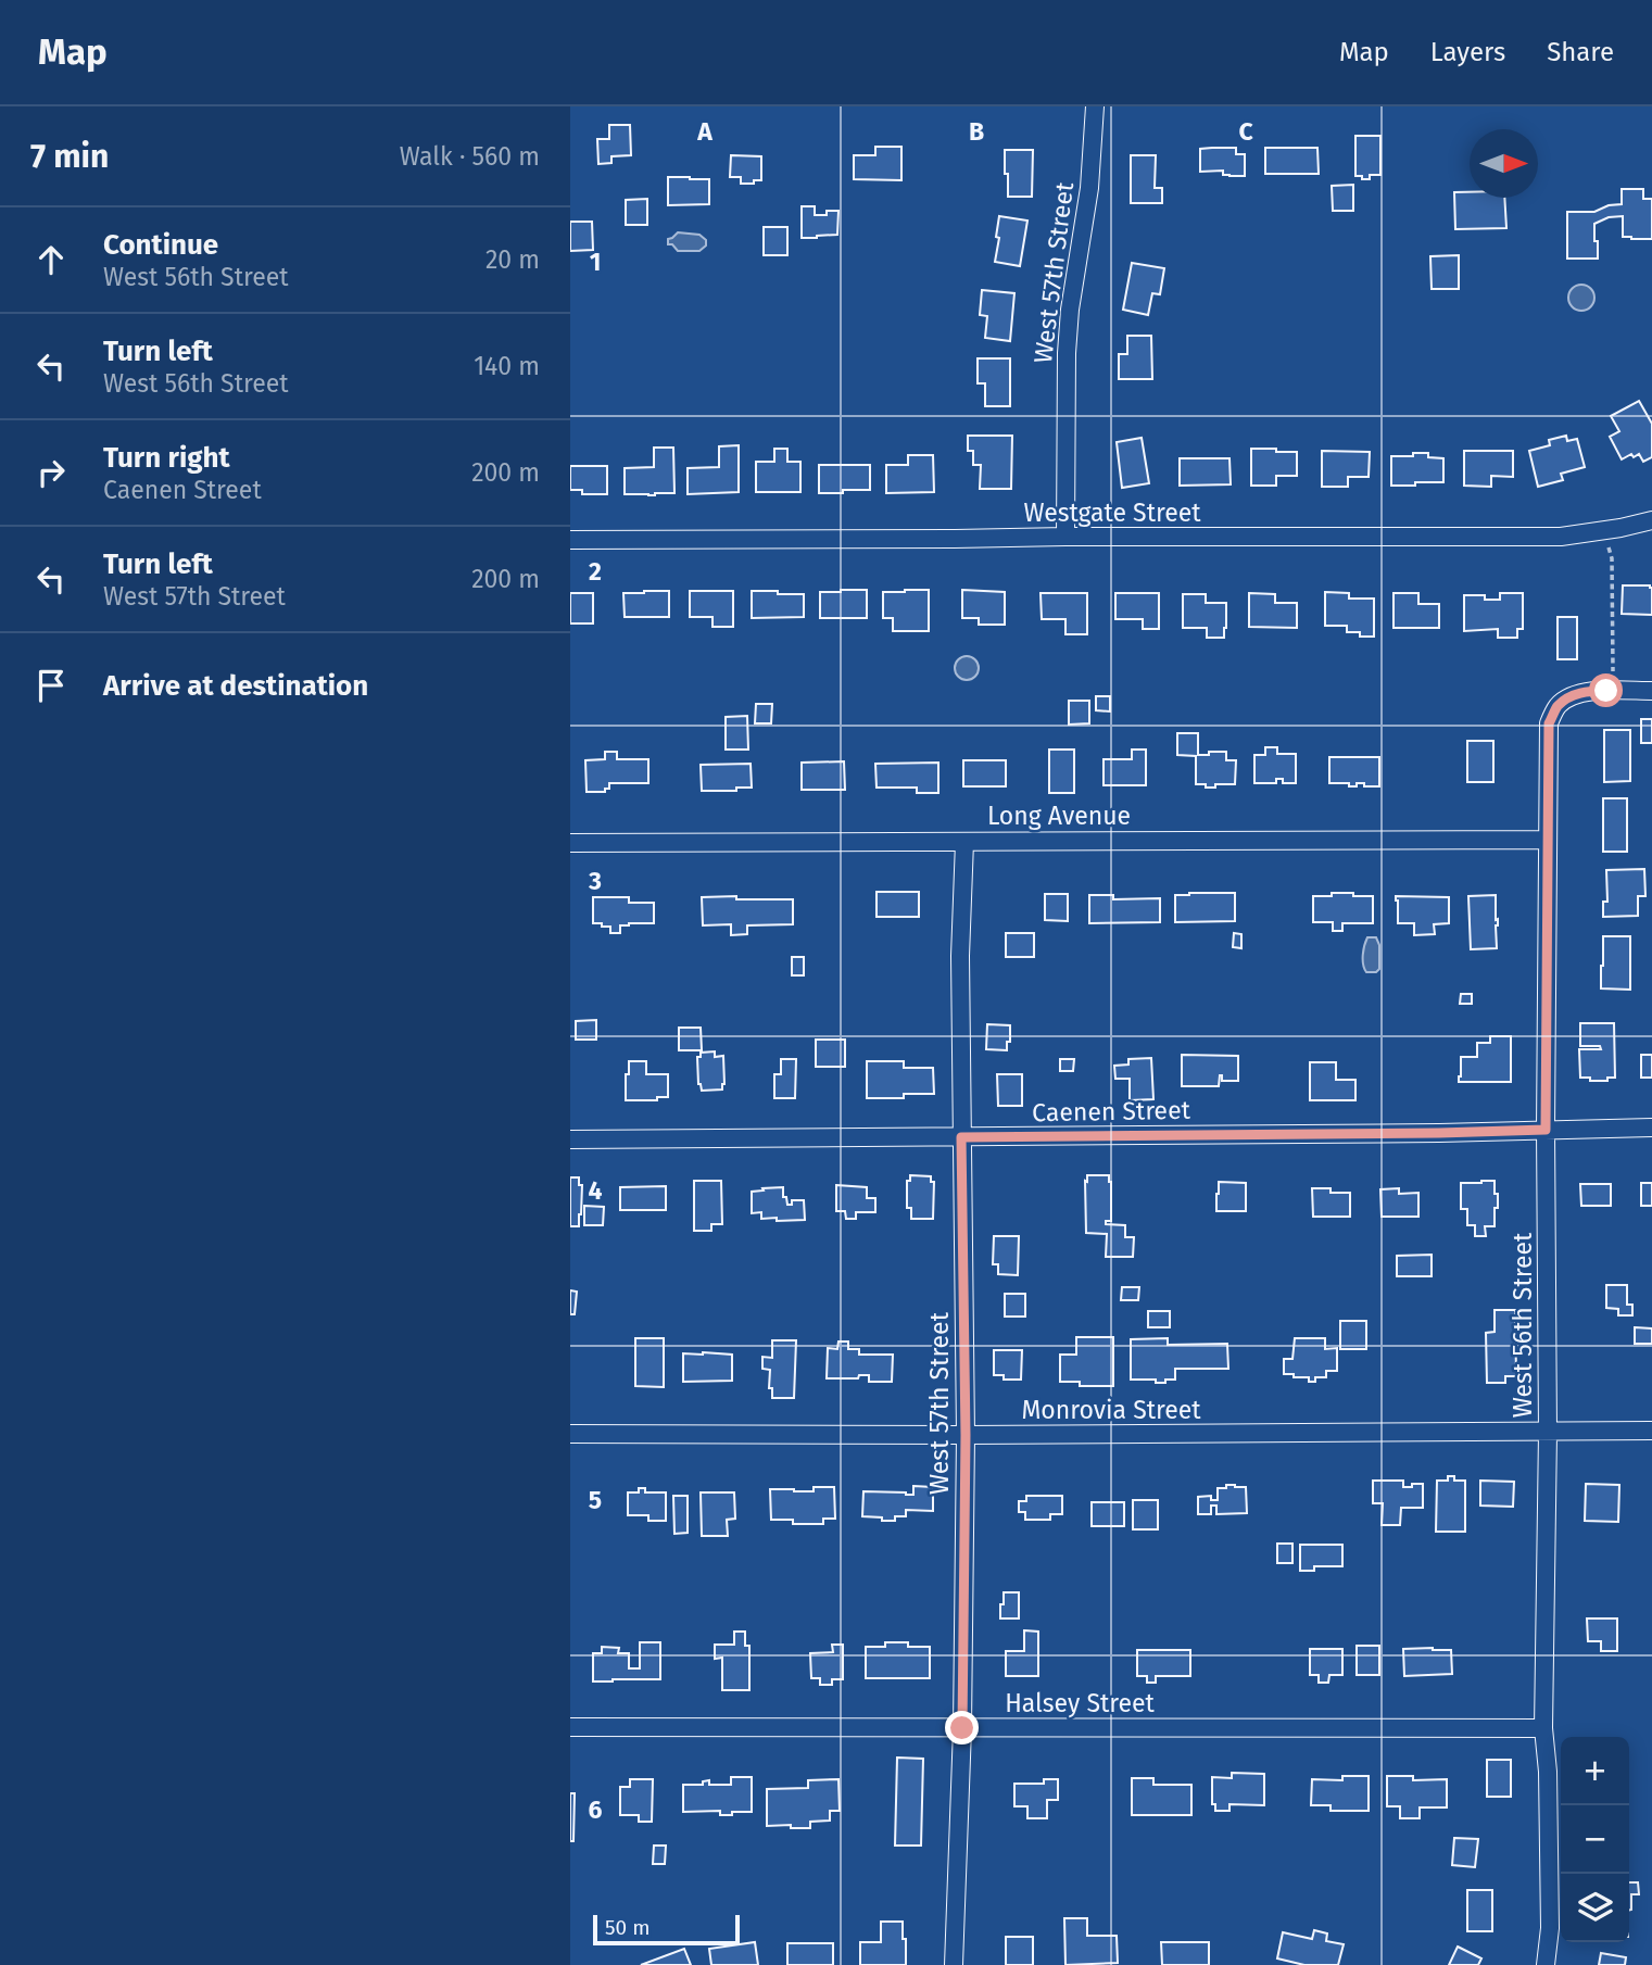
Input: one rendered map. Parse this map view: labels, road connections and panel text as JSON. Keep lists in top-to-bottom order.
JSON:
{
  "streets": {
    "street": [
      "West 57th Street",
      "Westgate Street",
      "Long Avenue",
      "Caenen Street",
      "West 56th Street",
      "Monrovia Street",
      "Halsey Street"
    ]
  },
  "crossings": [
    ["West 57th Street", "Westgate Street"],
    ["West 57th Street", "Long Avenue"],
    ["West 57th Street", "Caenen Street"],
    ["West 57th Street", "Monrovia Street"],
    ["West 57th Street", "Halsey Street"],
    ["Long Avenue", "West 56th Street"],
    ["Caenen Street", "West 56th Street"],
    ["West 56th Street", "Monrovia Street"],
    ["West 56th Street", "Halsey Street"]
  ],
  "scale_bar": "50 m",
  "north": "right",
  "page": {
    "header": "Map",
    "nav": ["Map", "Layers", "Share"],
    "heading": ["7 min", "Walk · 560 m"],
    "list": [
      ["Continue", "West 56th Street", "20 m"],
      ["Turn left", "West 56th Street", "140 m"],
      ["Turn right", "Caenen Street", "200 m"],
      ["Turn left", "West 57th Street", "200 m"],
      "Arrive at destination"
    ],
    "map_buttons": ["+", "−"],
    "scale": "50 m"
  },
  "grid": {
    "columns": ["A", "B", "C"],
    "rows": [
      "1",
      "2",
      "3",
      "4",
      "5",
      "6"
    ]
  }
}
